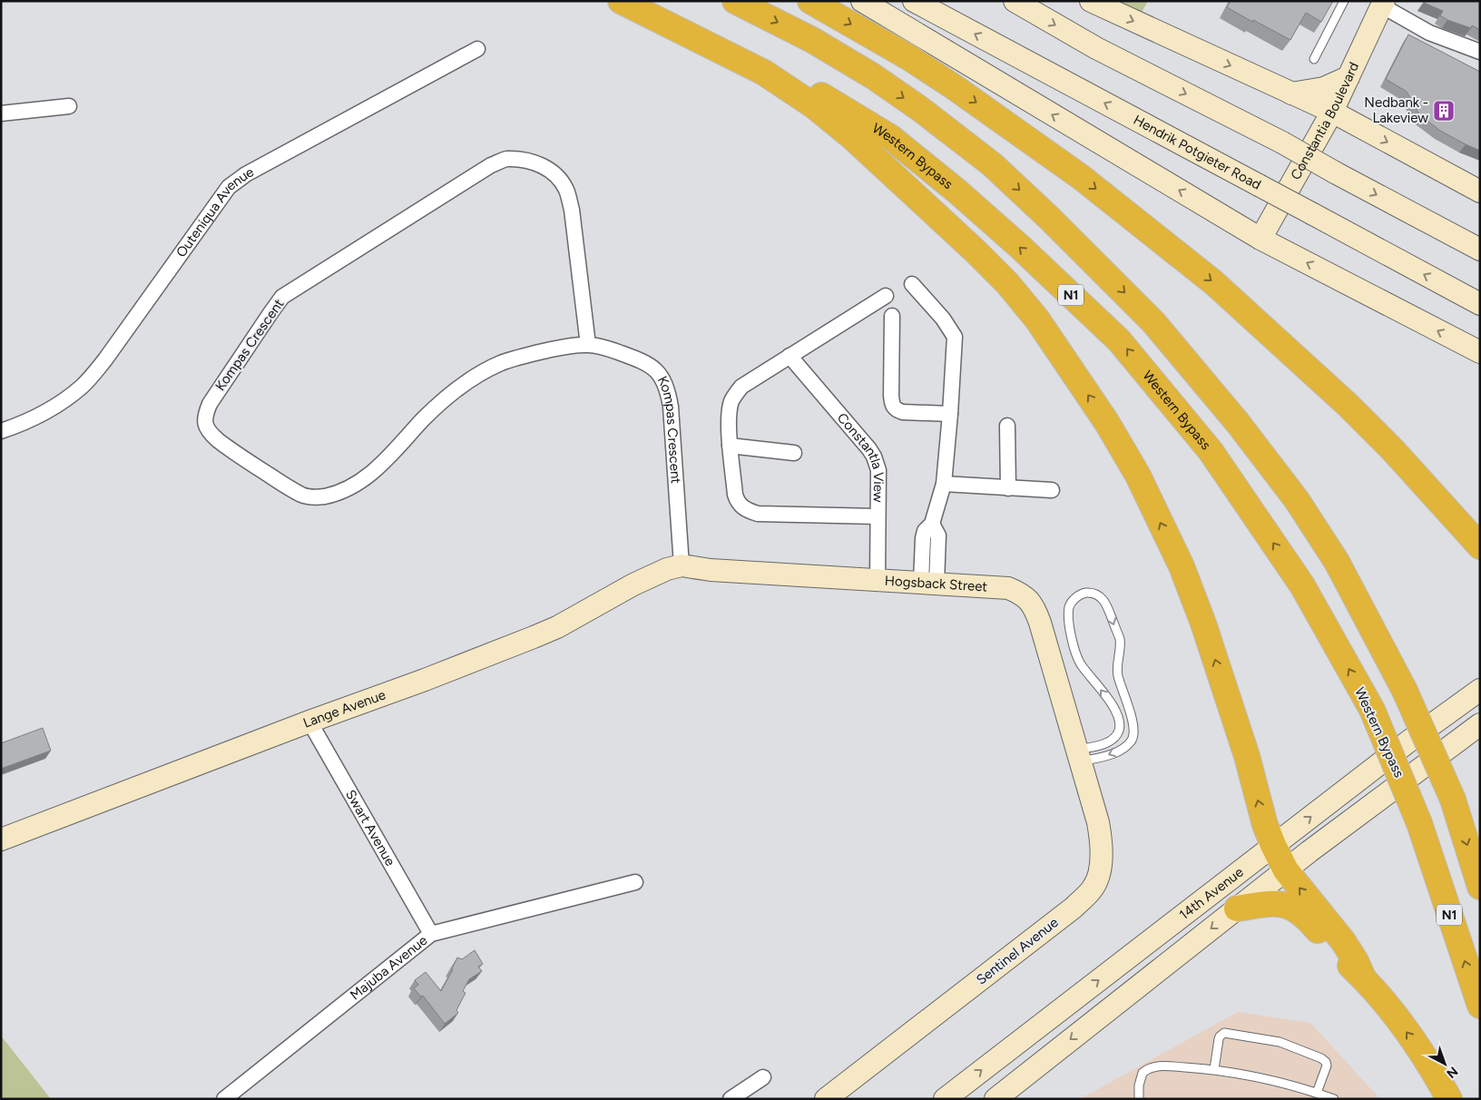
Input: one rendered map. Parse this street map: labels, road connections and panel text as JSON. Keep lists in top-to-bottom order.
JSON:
{
  "streets": {
    "highway": ["Western Bypass", "N1"],
    "main road": [
      "Constantia Boulevard",
      "Hendrik Potgieter Road",
      "Hogsback Street",
      "Lange Avenue",
      "14th Avenue",
      "Sentinel Avenue"
    ],
    "street": [
      "Outeniqua Avenue",
      "Kompas Crescent",
      "Constantla View",
      "Swart Avenue",
      "Majuba Avenue"
    ]
  },
  "crossings": [
    ["Kompas Crescent", "Hogsback Street"],
    ["Kompas Crescent", "Lange Avenue"],
    ["Constantla View", "Hogsback Street"],
    ["Hogsback Street", "Lange Avenue"],
    ["Hogsback Street", "Sentinel Avenue"],
    ["Lange Avenue", "Swart Avenue"],
    ["Swart Avenue", "Majuba Avenue"]
  ],
  "places": {
    "building": ["Nedbank - Lakeview"]
  },
  "north": "bottom right"
}
